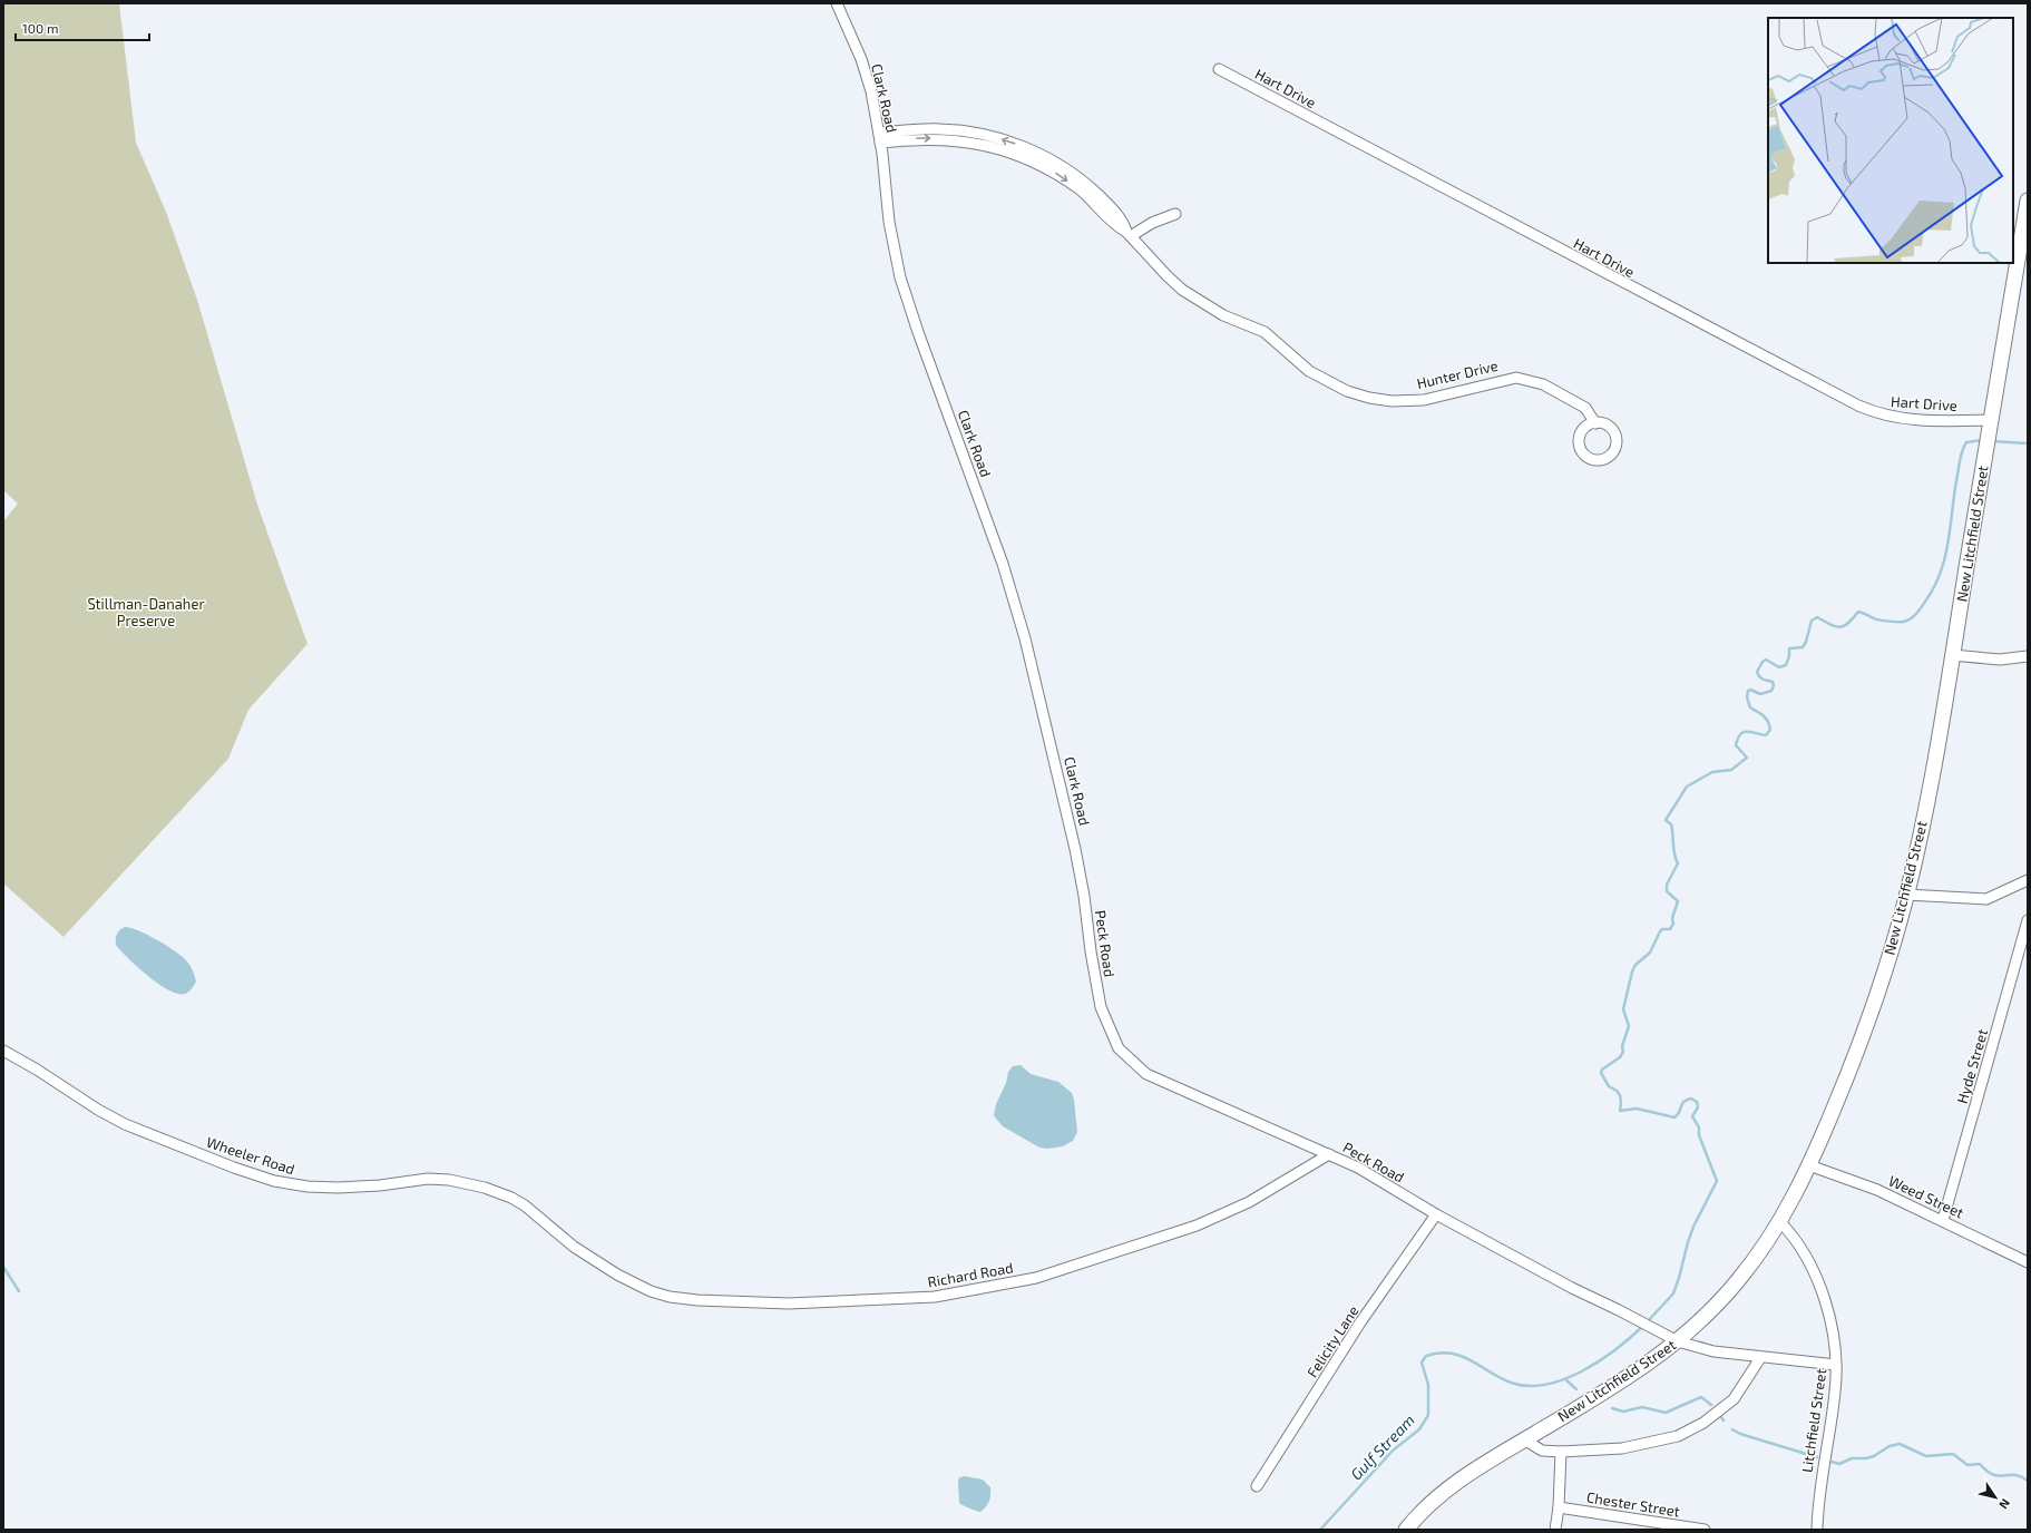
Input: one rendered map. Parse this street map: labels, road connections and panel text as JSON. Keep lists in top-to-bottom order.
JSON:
{
  "streets": {
    "highway": ["New Litchfield Street"],
    "street": [
      "Hart Drive",
      "Clark Road",
      "Hunter Drive",
      "Peck Road",
      "Hyde Street",
      "Wheeler Road",
      "Weed Street",
      "Richard Road",
      "Felicity Lane",
      "Litchfield Street",
      "Chester Street"
    ]
  },
  "crossings": [
    ["Hart Drive", "New Litchfield Street"],
    ["Clark Road", "Hunter Drive"],
    ["Clark Road", "Peck Road"],
    ["New Litchfield Street", "Peck Road"],
    ["New Litchfield Street", "Weed Street"],
    ["New Litchfield Street", "Litchfield Street"],
    ["Peck Road", "Richard Road"],
    ["Peck Road", "Felicity Lane"],
    ["Peck Road", "Litchfield Street"],
    ["Hyde Street", "Weed Street"],
    ["Wheeler Road", "Richard Road"]
  ],
  "water": ["Gulf Stream"],
  "parks": ["Stillman-Danaher Preserve"],
  "scale_bar": "100 m",
  "north": "bottom right"
}
